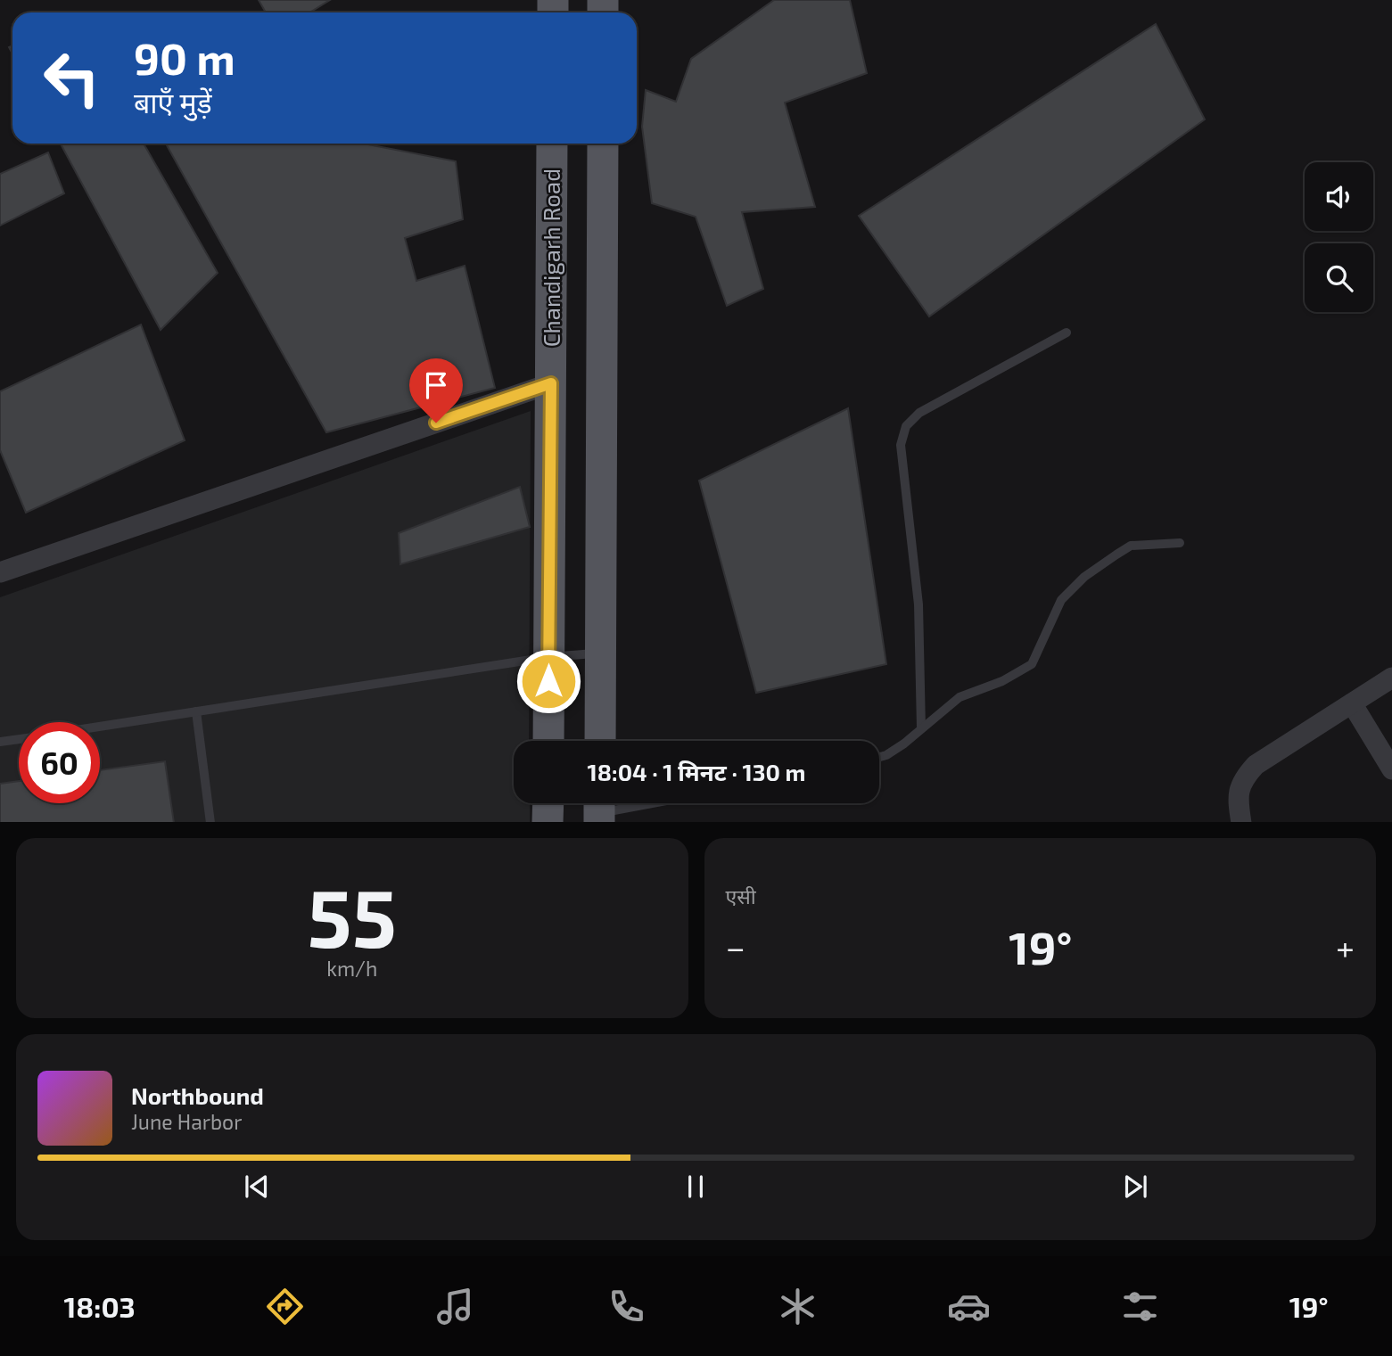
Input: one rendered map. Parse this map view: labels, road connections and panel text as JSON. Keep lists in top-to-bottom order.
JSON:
{
  "streets": {
    "main road": ["Chandigarh Road"]
  },
  "page": {
    "turn": ["90 m", "बाएँ मुड़ें"],
    "limit": "60",
    "trip": "18:04 · 1 मिनट · 130 m",
    "tile": [
      ["55", "km/h"],
      "एसी"
    ],
    "heat": ["−", "19°", "+"],
    "song": ["Northbound", "June Harbor"],
    "tabs": ["18:03", "19°"]
  }
}
